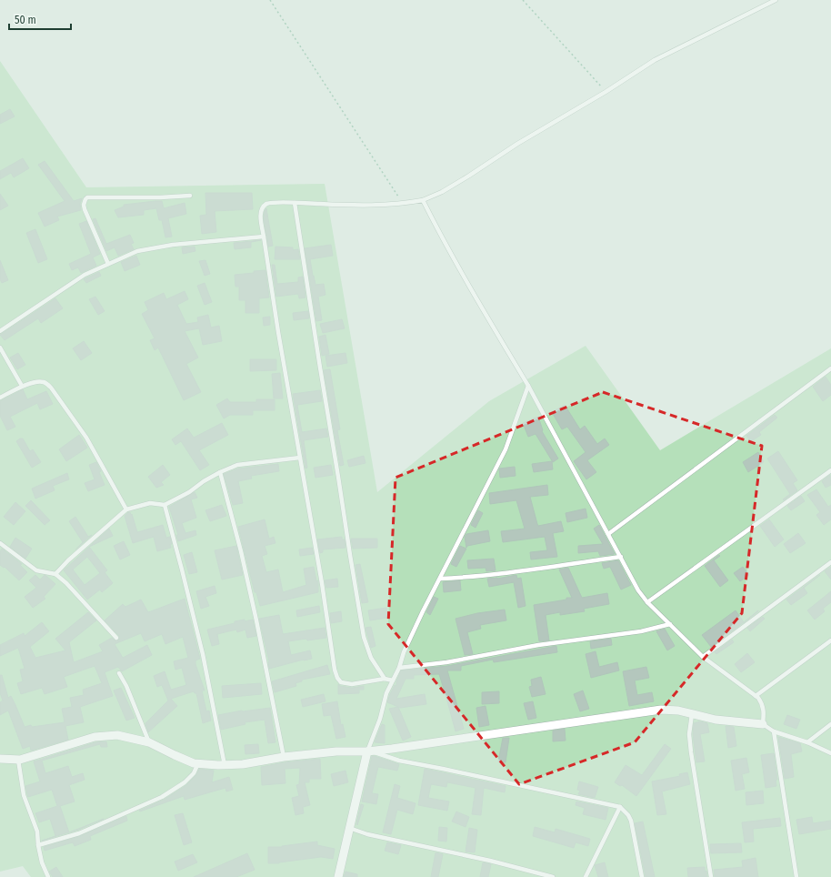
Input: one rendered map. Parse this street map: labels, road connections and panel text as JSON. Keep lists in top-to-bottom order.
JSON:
{
  "scale_bar": "50 m"
}
